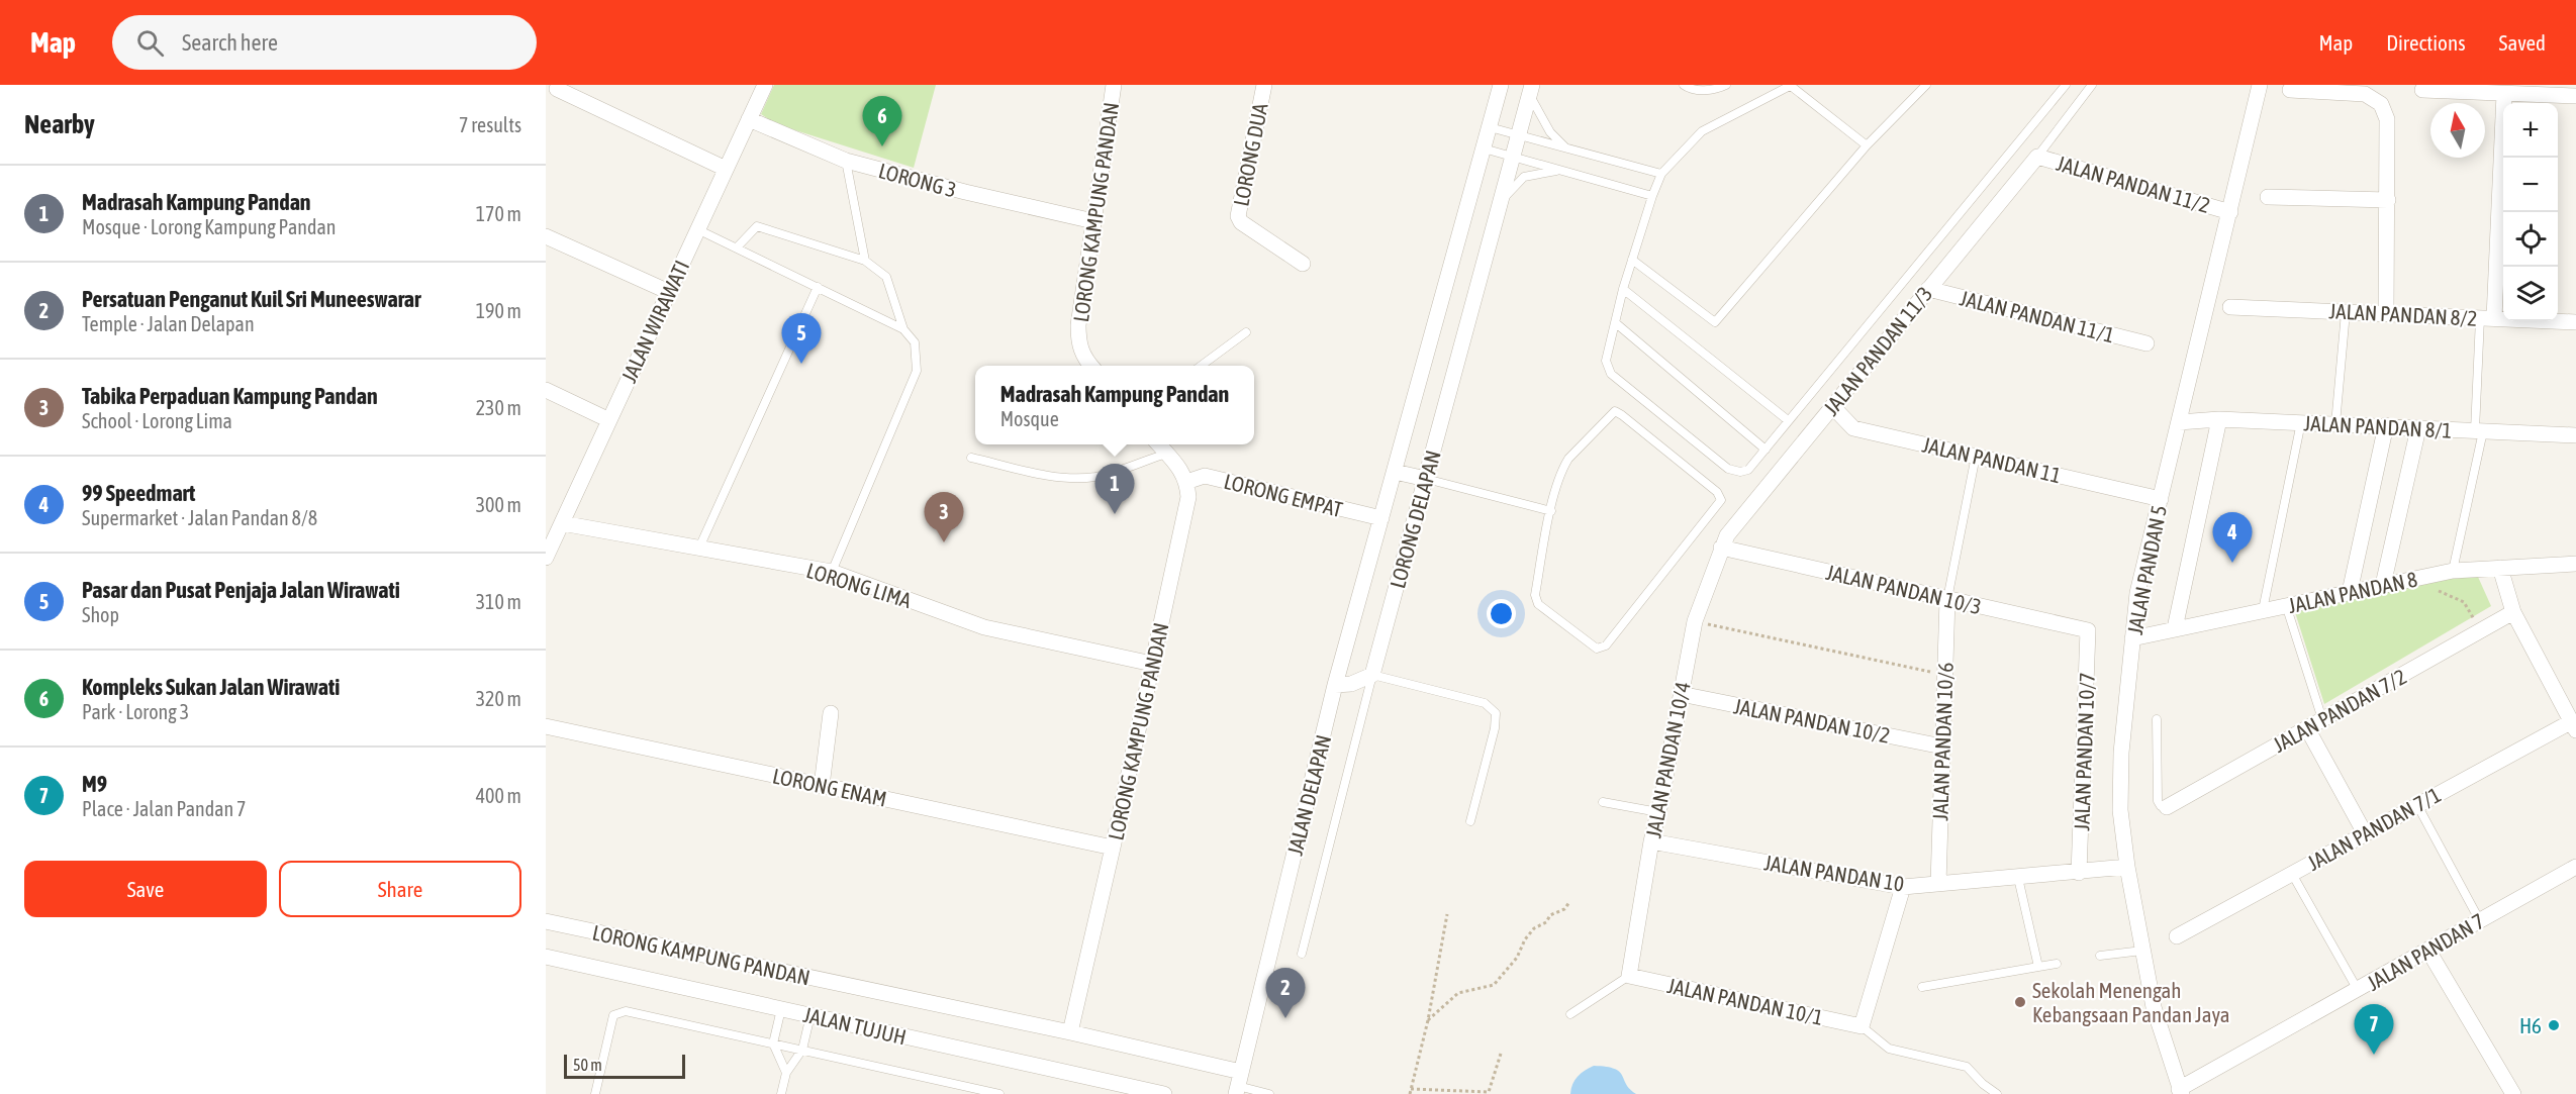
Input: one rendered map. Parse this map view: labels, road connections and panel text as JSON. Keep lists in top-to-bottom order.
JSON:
{
  "streets": {
    "street": [
      "LORONG DUA",
      "LORONG 3",
      "JALAN PANDAN 11/2",
      "LORONG KAMPUNG PANDAN",
      "JALAN PANDAN 8/2",
      "JALAN PANDAN 11/1",
      "JALAN WIRAWATI",
      "JALAN PANDAN 11/3",
      "JALAN PANDAN 8/1",
      "JALAN PANDAN 11",
      "LORONG EMPAT",
      "LORONG DELAPAN",
      "JALAN PANDAN 5",
      "LORONG LIMA",
      "JALAN PANDAN 10/3",
      "JALAN PANDAN 8",
      "JALAN PANDAN 7/2",
      "JALAN PANDAN 10/2",
      "JALAN PANDAN 10/6",
      "JALAN PANDAN 10/7",
      "JALAN PANDAN 10/4",
      "LORONG ENAM",
      "JALAN DELAPAN",
      "JALAN PANDAN 7/1",
      "JALAN PANDAN 10",
      "JALAN PANDAN 7",
      "JALAN PANDAN 10/1",
      "JALAN TUJUH"
    ]
  },
  "crossings": [
    ["LORONG 3", "LORONG KAMPUNG PANDAN"],
    ["LORONG 3", "JALAN WIRAWATI"],
    ["JALAN PANDAN 11/2", "JALAN PANDAN 11/3"],
    ["JALAN PANDAN 11/2", "JALAN PANDAN 5"],
    ["LORONG KAMPUNG PANDAN", "LORONG EMPAT"],
    ["LORONG KAMPUNG PANDAN", "LORONG LIMA"],
    ["LORONG KAMPUNG PANDAN", "LORONG ENAM"],
    ["LORONG KAMPUNG PANDAN", "JALAN DELAPAN"],
    ["JALAN PANDAN 11/1", "JALAN PANDAN 11/3"],
    ["JALAN WIRAWATI", "LORONG LIMA"],
    ["JALAN PANDAN 11/3", "JALAN PANDAN 11"],
    ["JALAN PANDAN 11/3", "JALAN PANDAN 10/3"],
    ["JALAN PANDAN 11/3", "JALAN PANDAN 10/4"],
    ["JALAN PANDAN 8/1", "JALAN PANDAN 5"],
    ["JALAN PANDAN 11", "JALAN PANDAN 5"],
    ["LORONG EMPAT", "LORONG DELAPAN"],
    ["LORONG EMPAT", "JALAN DELAPAN"],
    ["LORONG DELAPAN", "JALAN DELAPAN"],
    ["JALAN PANDAN 5", "JALAN PANDAN 8"],
    ["JALAN PANDAN 5", "JALAN PANDAN 10"],
    ["JALAN PANDAN 5", "JALAN PANDAN 7"],
    ["JALAN PANDAN 10/3", "JALAN PANDAN 10/6"],
    ["JALAN PANDAN 10/3", "JALAN PANDAN 10/7"],
    ["JALAN PANDAN 10/3", "JALAN PANDAN 10/4"],
    ["JALAN PANDAN 10/2", "JALAN PANDAN 10/6"],
    ["JALAN PANDAN 10/2", "JALAN PANDAN 10/4"],
    ["JALAN PANDAN 10/6", "JALAN PANDAN 10"],
    ["JALAN PANDAN 10/7", "JALAN PANDAN 10"],
    ["JALAN PANDAN 10/4", "JALAN PANDAN 10"],
    ["JALAN PANDAN 10/4", "JALAN PANDAN 10/1"]
  ],
  "places": ["Sekolah Menengah Kebangsaan Pandan Jaya", "H6"],
  "scale_bar": "50 m",
  "north": "top",
  "page": {
    "header": "Map",
    "search": "Search here",
    "nav": ["Map", "Directions", "Saved"],
    "heading": ["Nearby", "7 results"],
    "pins": [
      "6",
      "5",
      "1",
      "3",
      "4",
      "2",
      "7"
    ],
    "map_buttons": ["+", "−"],
    "list": [
      {
        "mark": "1",
        "name": "Madrasah Kampung Pandan",
        "note": "Mosque · Lorong Kampung Pandan",
        "value": "170 m"
      },
      {
        "mark": "2",
        "name": "Persatuan Penganut Kuil Sri Muneeswarar",
        "note": "Temple · Jalan Delapan",
        "value": "190 m"
      },
      {
        "mark": "3",
        "name": "Tabika Perpaduan Kampung Pandan",
        "note": "School · Lorong Lima",
        "value": "230 m"
      },
      {
        "mark": "4",
        "name": "99 Speedmart",
        "note": "Supermarket · Jalan Pandan 8/8",
        "value": "300 m"
      },
      {
        "mark": "5",
        "name": "Pasar dan Pusat Penjaja Jalan Wirawati",
        "note": "Shop",
        "value": "310 m"
      },
      {
        "mark": "6",
        "name": "Kompleks Sukan Jalan Wirawati",
        "note": "Park · Lorong 3",
        "value": "320 m"
      },
      {
        "mark": "7",
        "name": "M9",
        "note": "Place · Jalan Pandan 7",
        "value": "400 m"
      }
    ],
    "popup": ["Madrasah Kampung Pandan", "Mosque"],
    "buttons": ["Save", "Share"],
    "scale": "50 m"
  }
}
